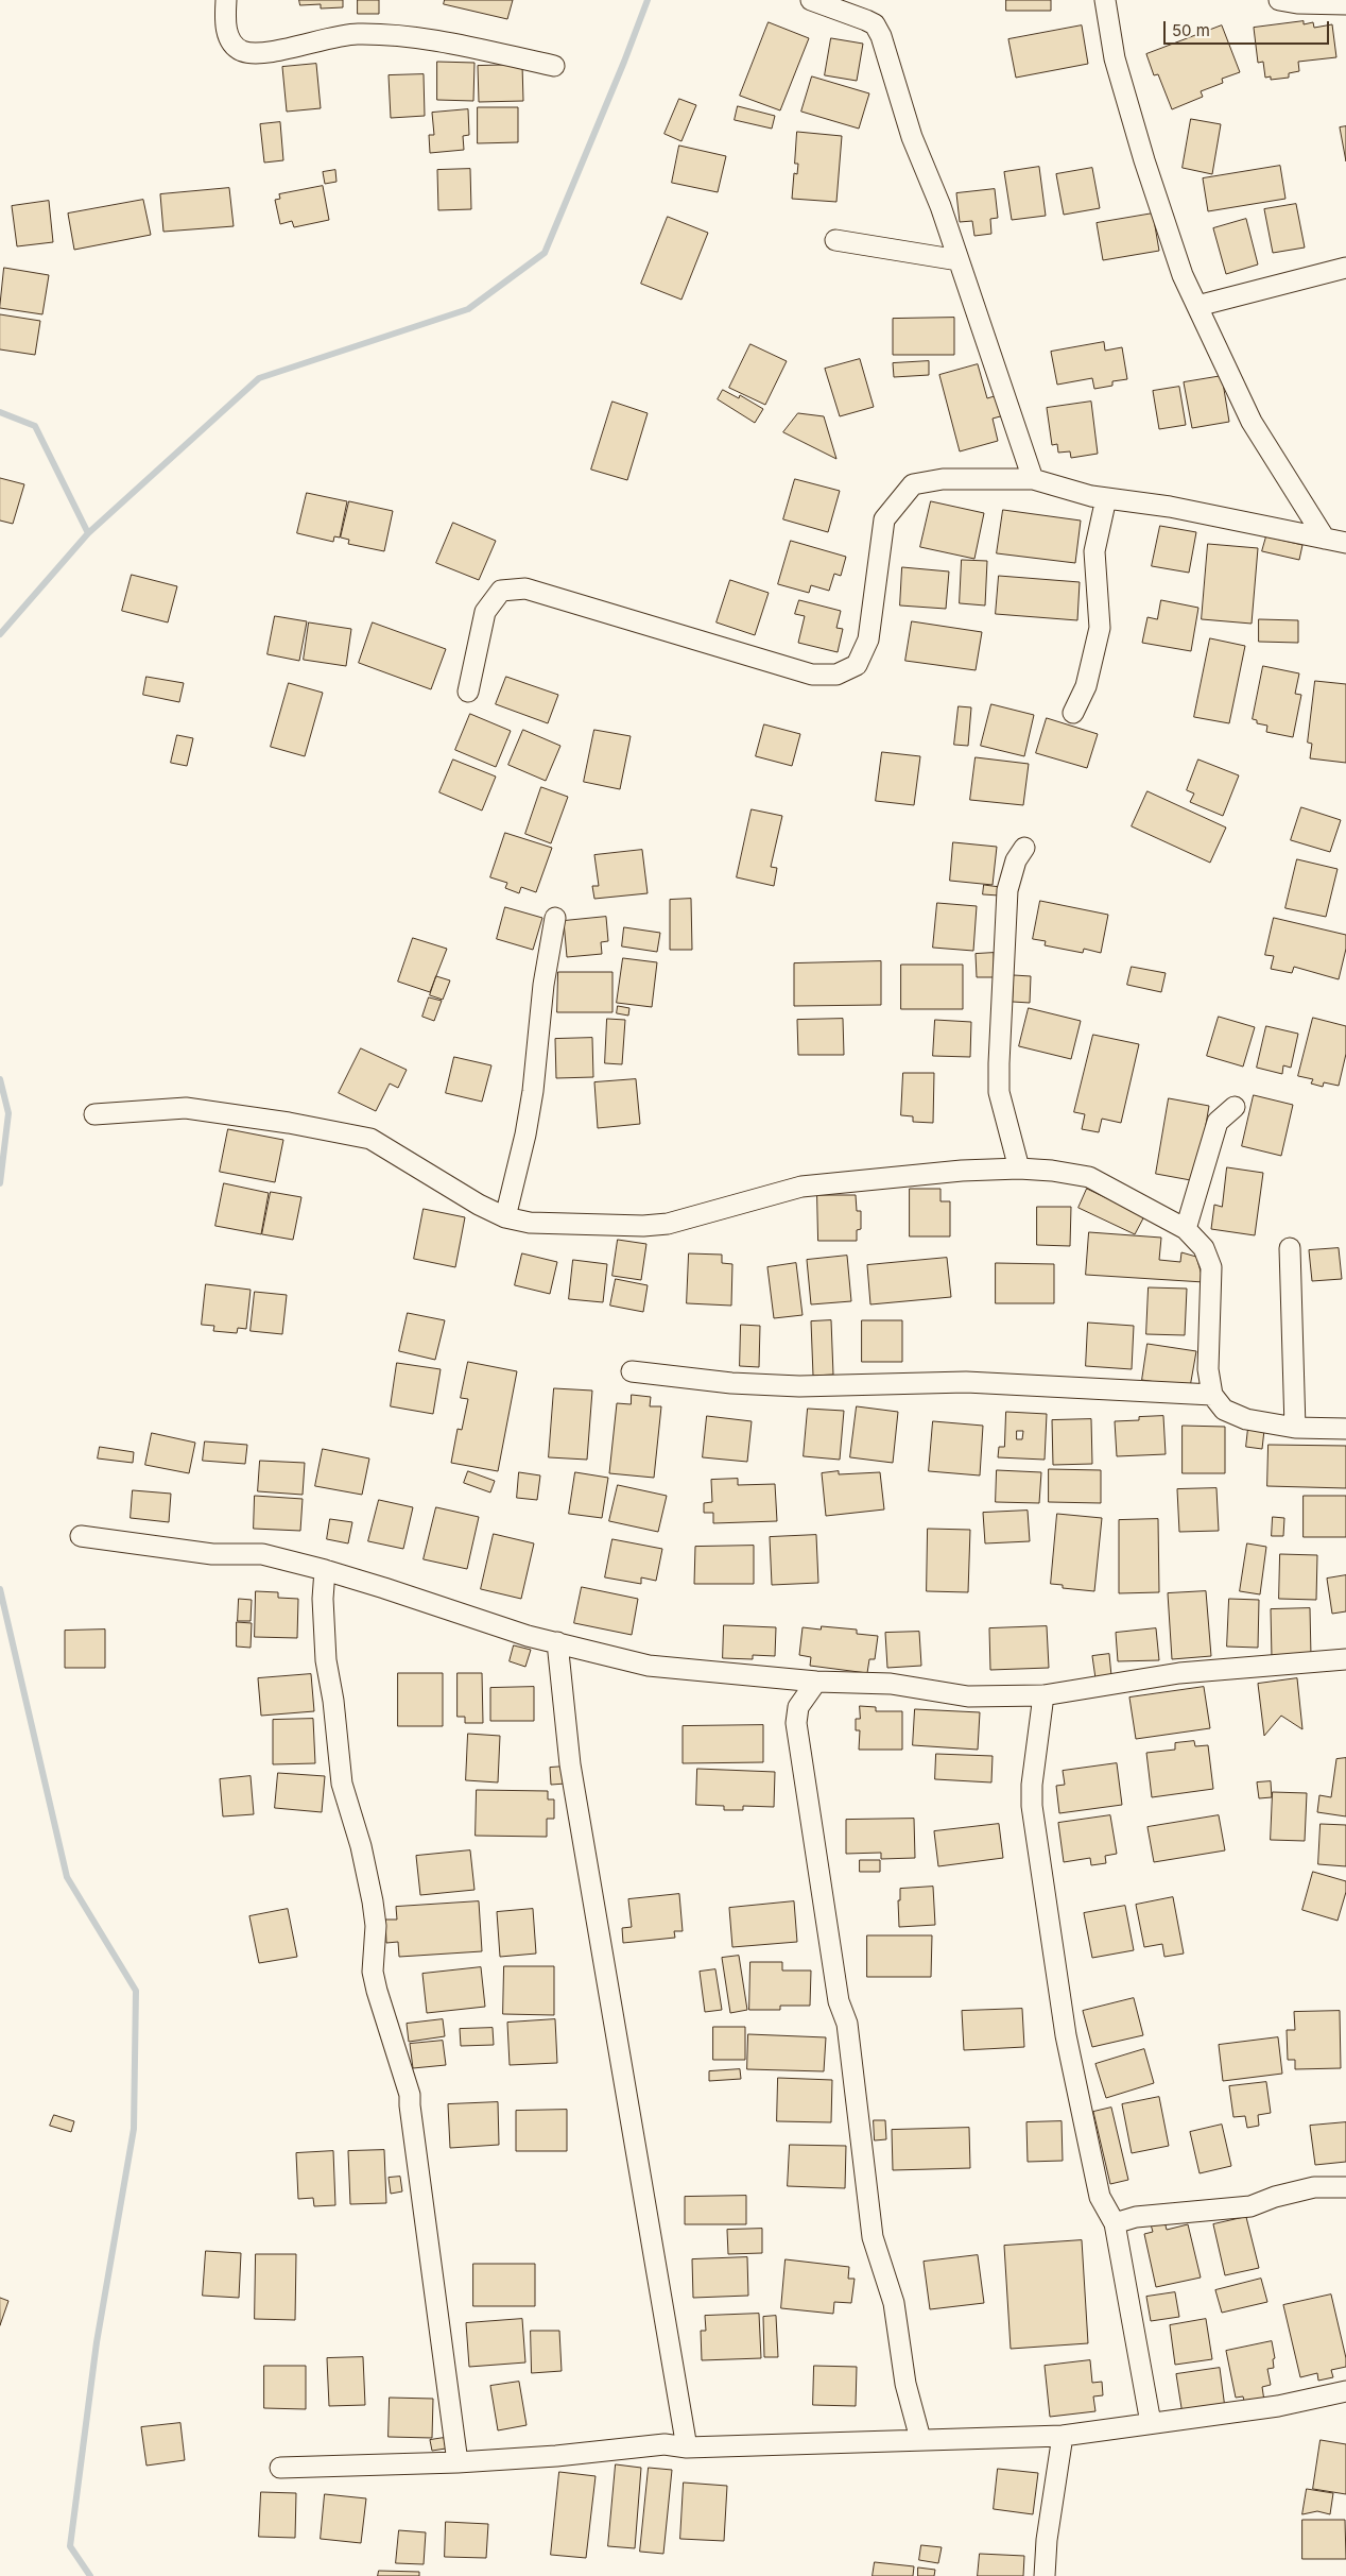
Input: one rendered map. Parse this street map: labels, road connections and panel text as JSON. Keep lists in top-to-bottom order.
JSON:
{
  "scale_bar": "50 m"
}
